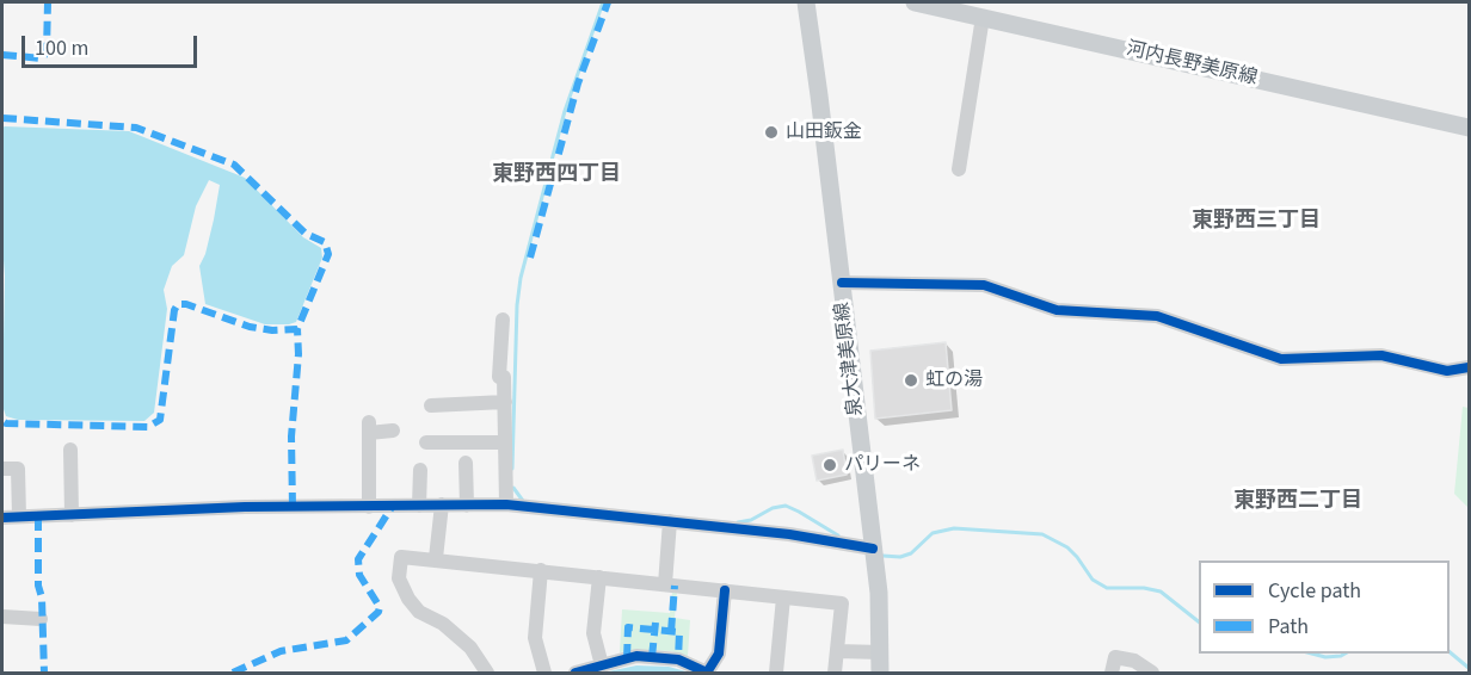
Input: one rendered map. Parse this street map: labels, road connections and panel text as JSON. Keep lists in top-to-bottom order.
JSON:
{
  "streets": {
    "main road": ["河内長野美原線", "泉大津美原線"]
  },
  "districts": ["東野西四丁目", "東野西三丁目", "東野西二丁目"],
  "places": ["山田鈑金", "虹の湯", "パリーネ"],
  "legend": ["Cycle path", "Path"],
  "scale_bar": "100 m"
}
